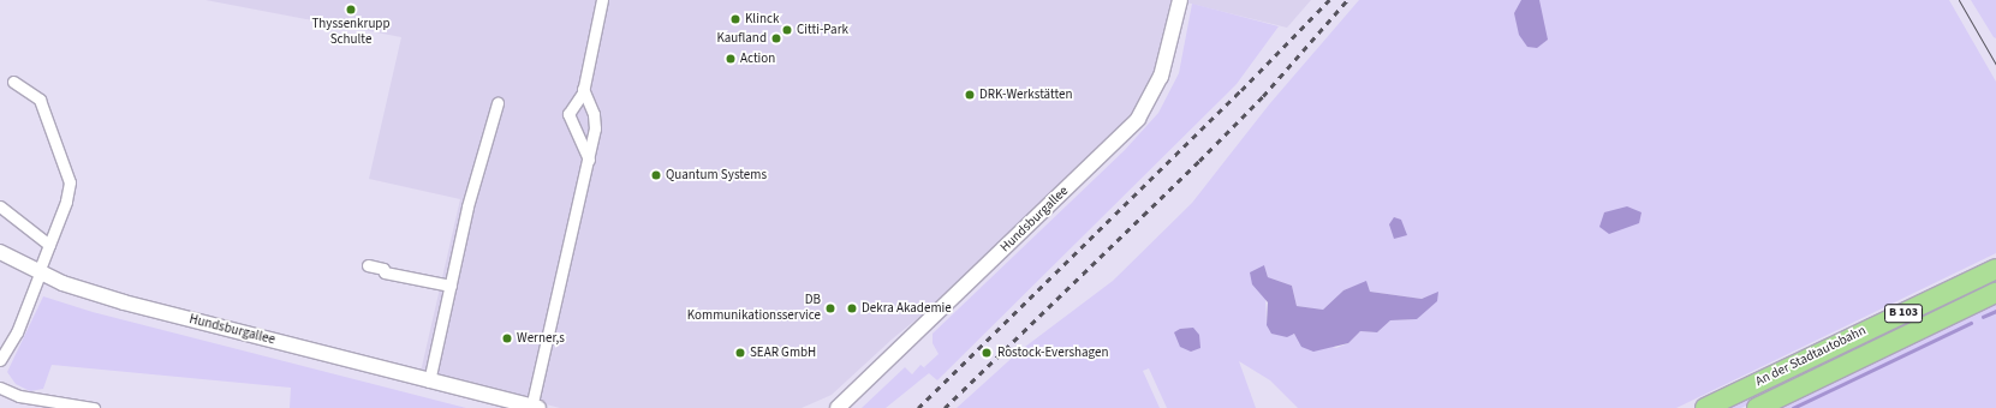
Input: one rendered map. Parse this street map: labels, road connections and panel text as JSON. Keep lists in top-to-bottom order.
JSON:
{
  "streets": {
    "highway": ["B 103", "An der Stadtautobahn"],
    "street": ["Hundsburgallee"]
  },
  "places": [
    "Thyssenkrupp Schulte",
    "Klinck",
    "Citti-Park",
    "Kaufland",
    "Action",
    "DRK-Werkstätten",
    "Quantum Systems",
    "DB Kommunikationsservice",
    "Dekra Akademie",
    "Werner,s",
    "SEAR GmbH",
    "Rostock-Evershagen"
  ]
}
